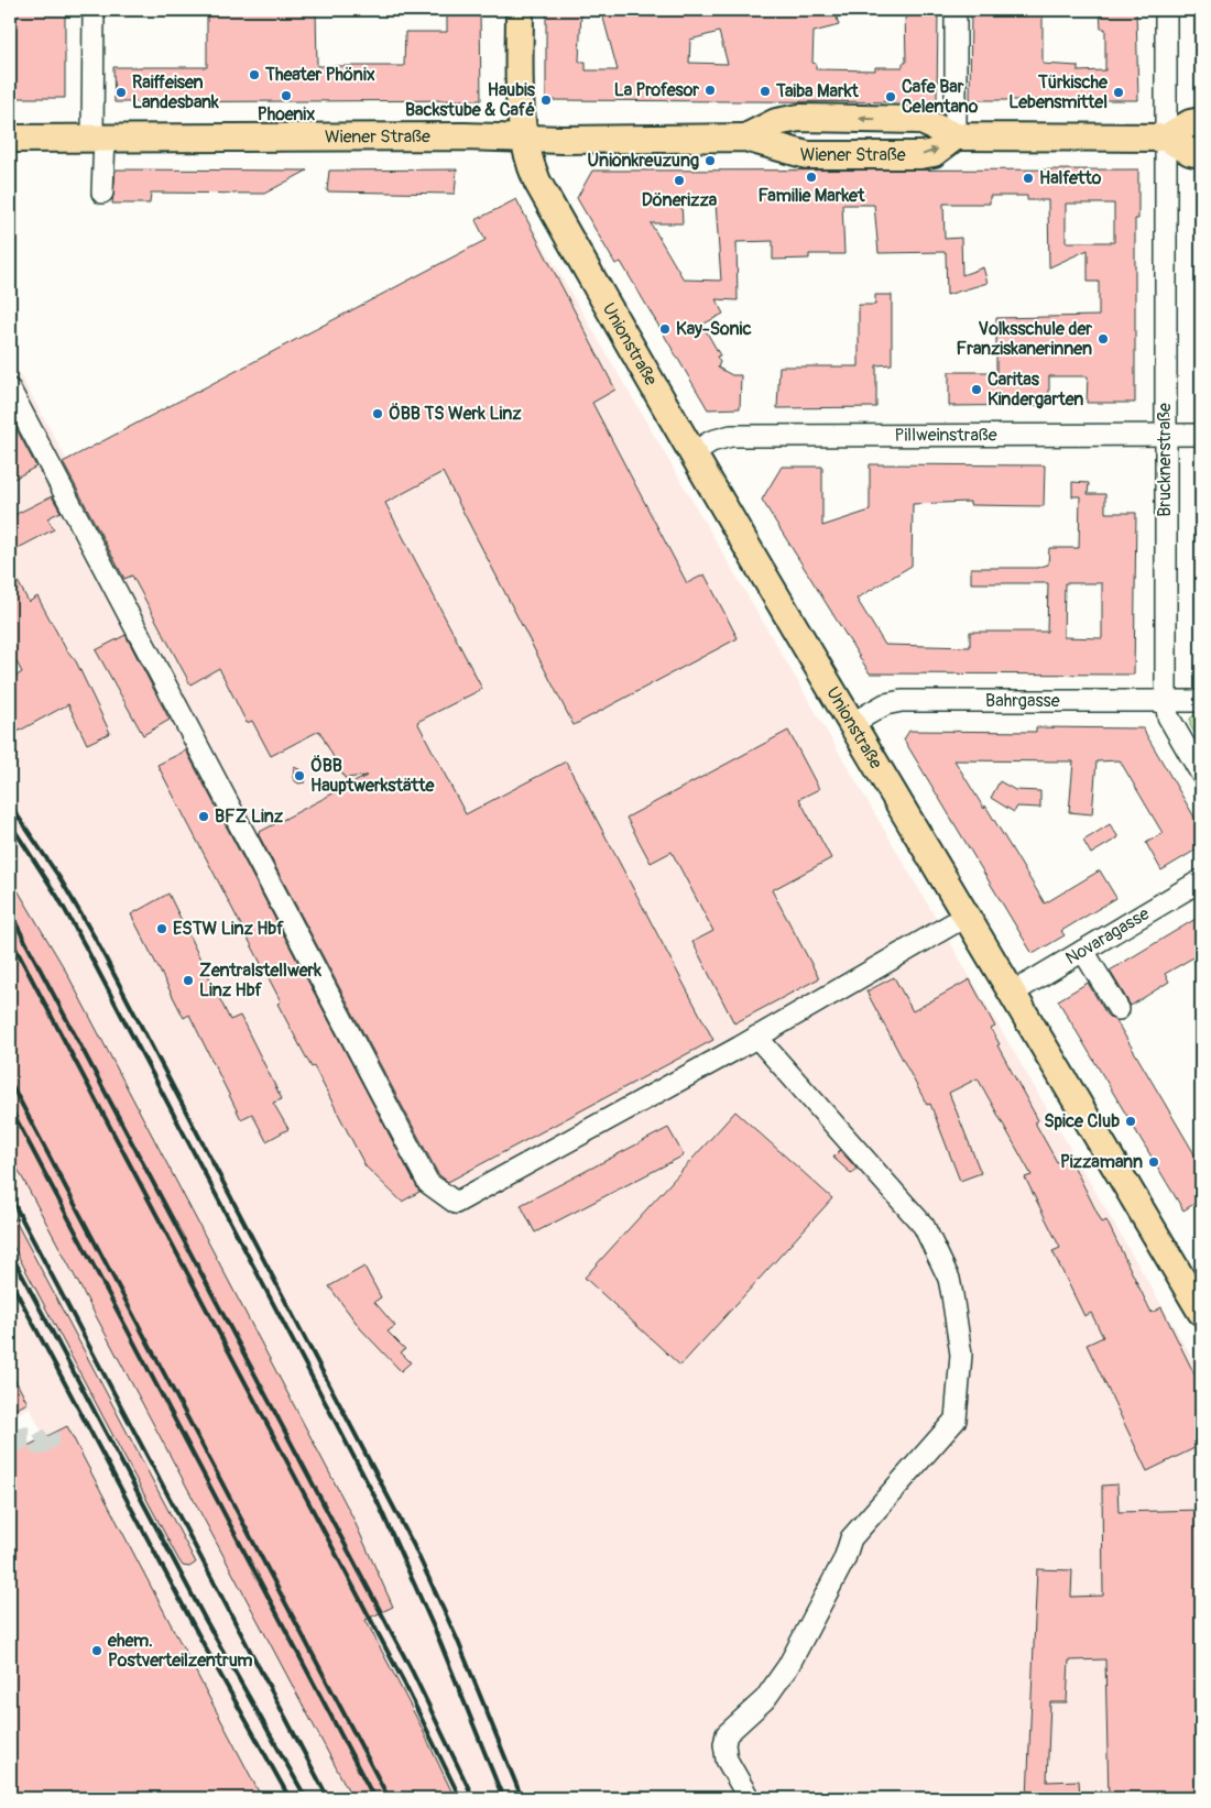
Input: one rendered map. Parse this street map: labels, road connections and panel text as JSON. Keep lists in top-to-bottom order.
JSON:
{
  "streets": {
    "main road": ["Wiener Straße", "Unionstraße"],
    "street": [
      "Pillweinstraße",
      "Brucknerstraße",
      "Bahrgasse",
      "Novaragasse"
    ]
  },
  "crossings": [
    ["Wiener Straße", "Unionstraße"],
    ["Wiener Straße", "Brucknerstraße"],
    ["Unionstraße", "Pillweinstraße"],
    ["Unionstraße", "Bahrgasse"],
    ["Unionstraße", "Novaragasse"],
    ["Pillweinstraße", "Brucknerstraße"],
    ["Brucknerstraße", "Bahrgasse"]
  ],
  "places": [
    "Theater Phönix",
    "La Profesor",
    "Taiba Markt",
    "Raiffeisen Landesbank",
    "Türkische Lebensmittel",
    "Phoenix",
    "Cafe Bar Celentano",
    "Haubis Backstube & Café",
    "Unionkreuzung",
    "Familie Market",
    "Halfetto",
    "Dönerizza",
    "Kay-Sonic",
    "Volksschule der Franziskanerinnen",
    "Caritas Kindergarten",
    "ÖBB TS Werk Linz",
    "ÖBB Hauptwerkstätte",
    "BFZ Linz",
    "ESTW Linz Hbf",
    "Zentralstellwerk Linz Hbf",
    "Spice Club",
    "Pizzamann",
    "ehem. Postverteilzentrum"
  ]
}
